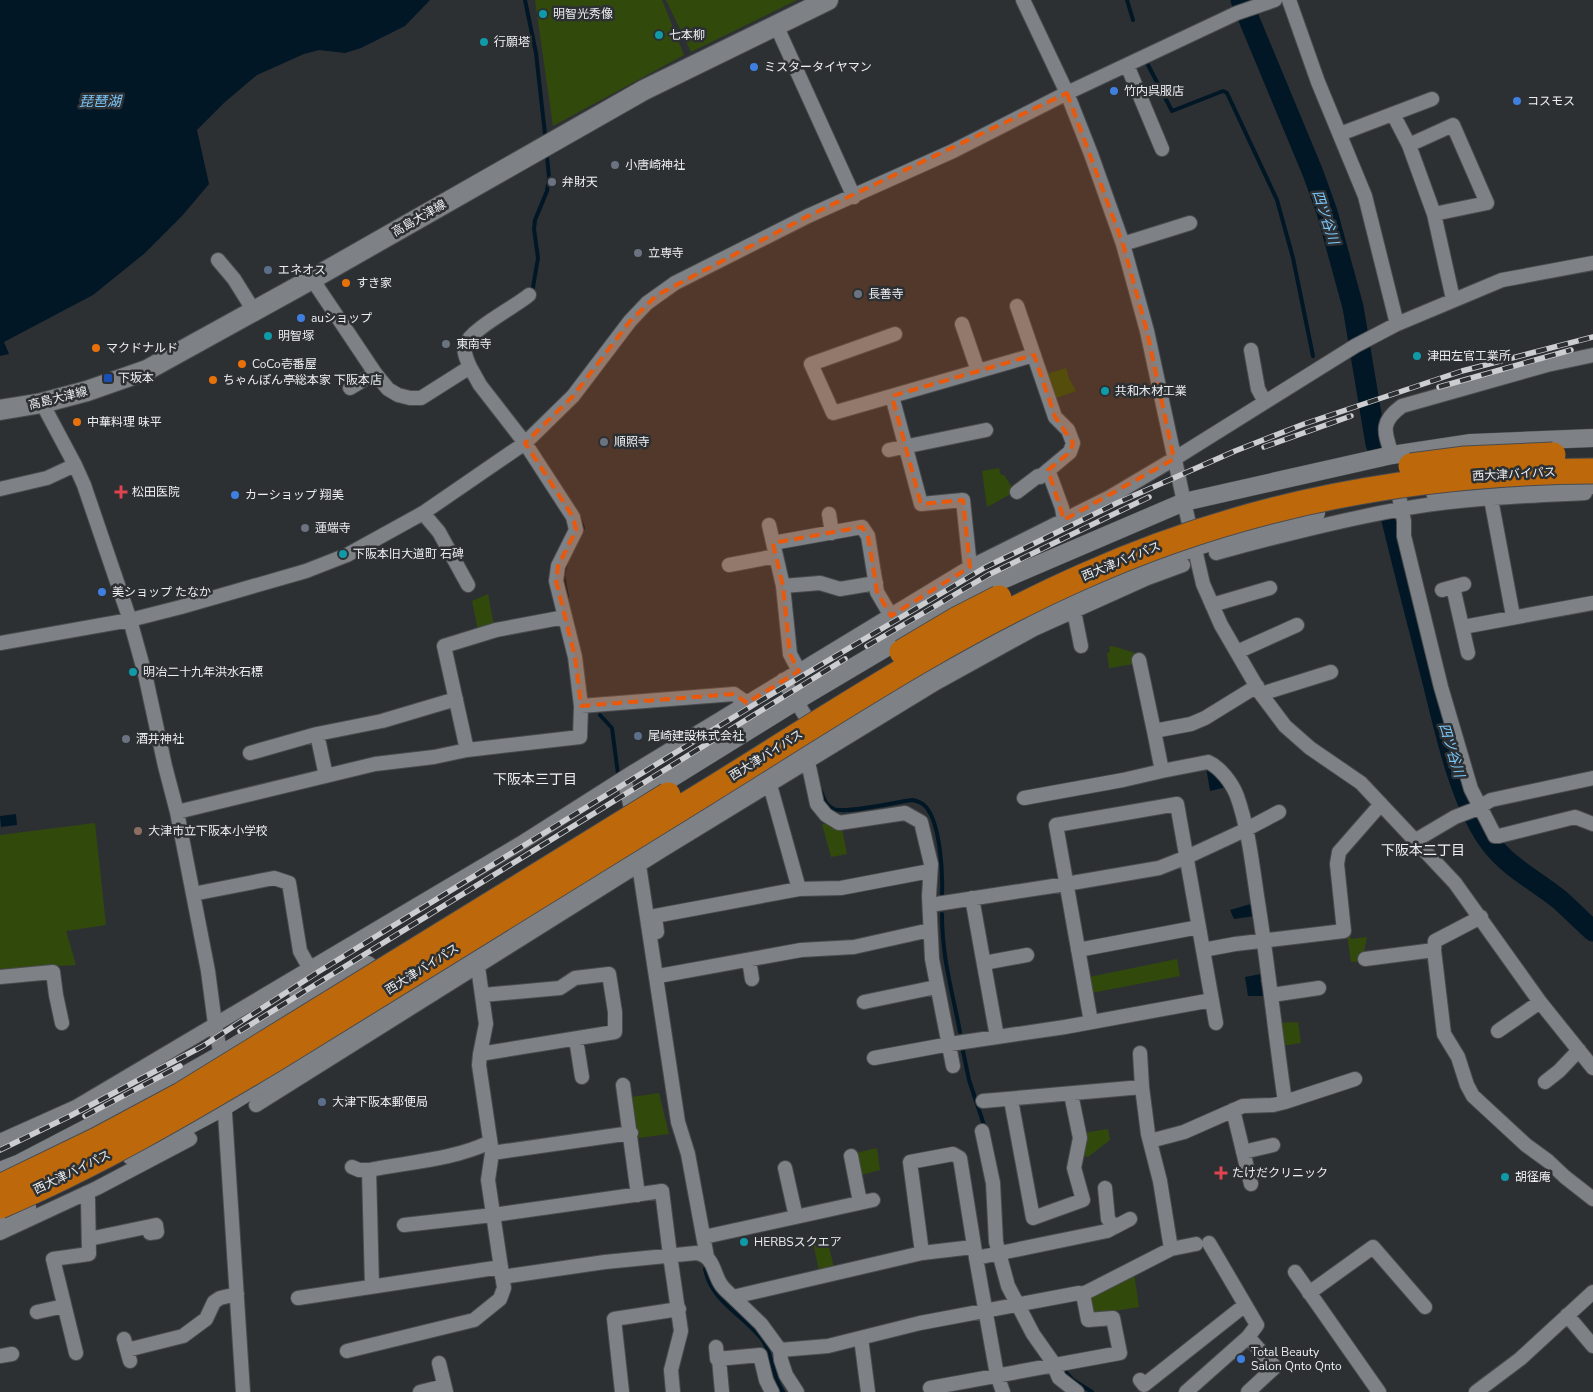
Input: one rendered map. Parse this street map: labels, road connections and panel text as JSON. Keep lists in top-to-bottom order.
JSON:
{
  "streets": {
    "highway": ["西大津バイパス"],
    "main road": ["高島大津線"]
  },
  "districts": ["下阪本三丁目", "下阪本二丁目"],
  "water": ["琵琶湖", "四ツ谷川"],
  "places": {
    "other": [
      "明智光秀像",
      "七本柳",
      "行願塔",
      "ミスタータイヤマン",
      "竹内呉服店",
      "コスモス",
      "小唐崎神社",
      "弁財天",
      "立専寺",
      "エネオス",
      "すき家",
      "長善寺",
      "auショップ",
      "明智塚",
      "東南寺",
      "マクドナルド",
      "津田左官工業所",
      "CoCo壱番屋",
      "ちゃんぽん亭総本家 下阪本店",
      "共和木材工業",
      "中華料理 味平",
      "順照寺",
      "カーショップ 翔美",
      "蓮端寺",
      "下阪本旧大道町 石碑",
      "美ショップ たなか",
      "明冶二十九年洪水石標",
      "尾崎建設株式会社",
      "酒井神社",
      "大津市立下阪本小学校",
      "大津下阪本郵便局",
      "胡径庵",
      "HERBSスクエア",
      "Total Beauty Salon Qnto Qnto"
    ],
    "transit": ["下坂本"],
    "health": ["松田医院", "たけだクリニック"]
  }
}
